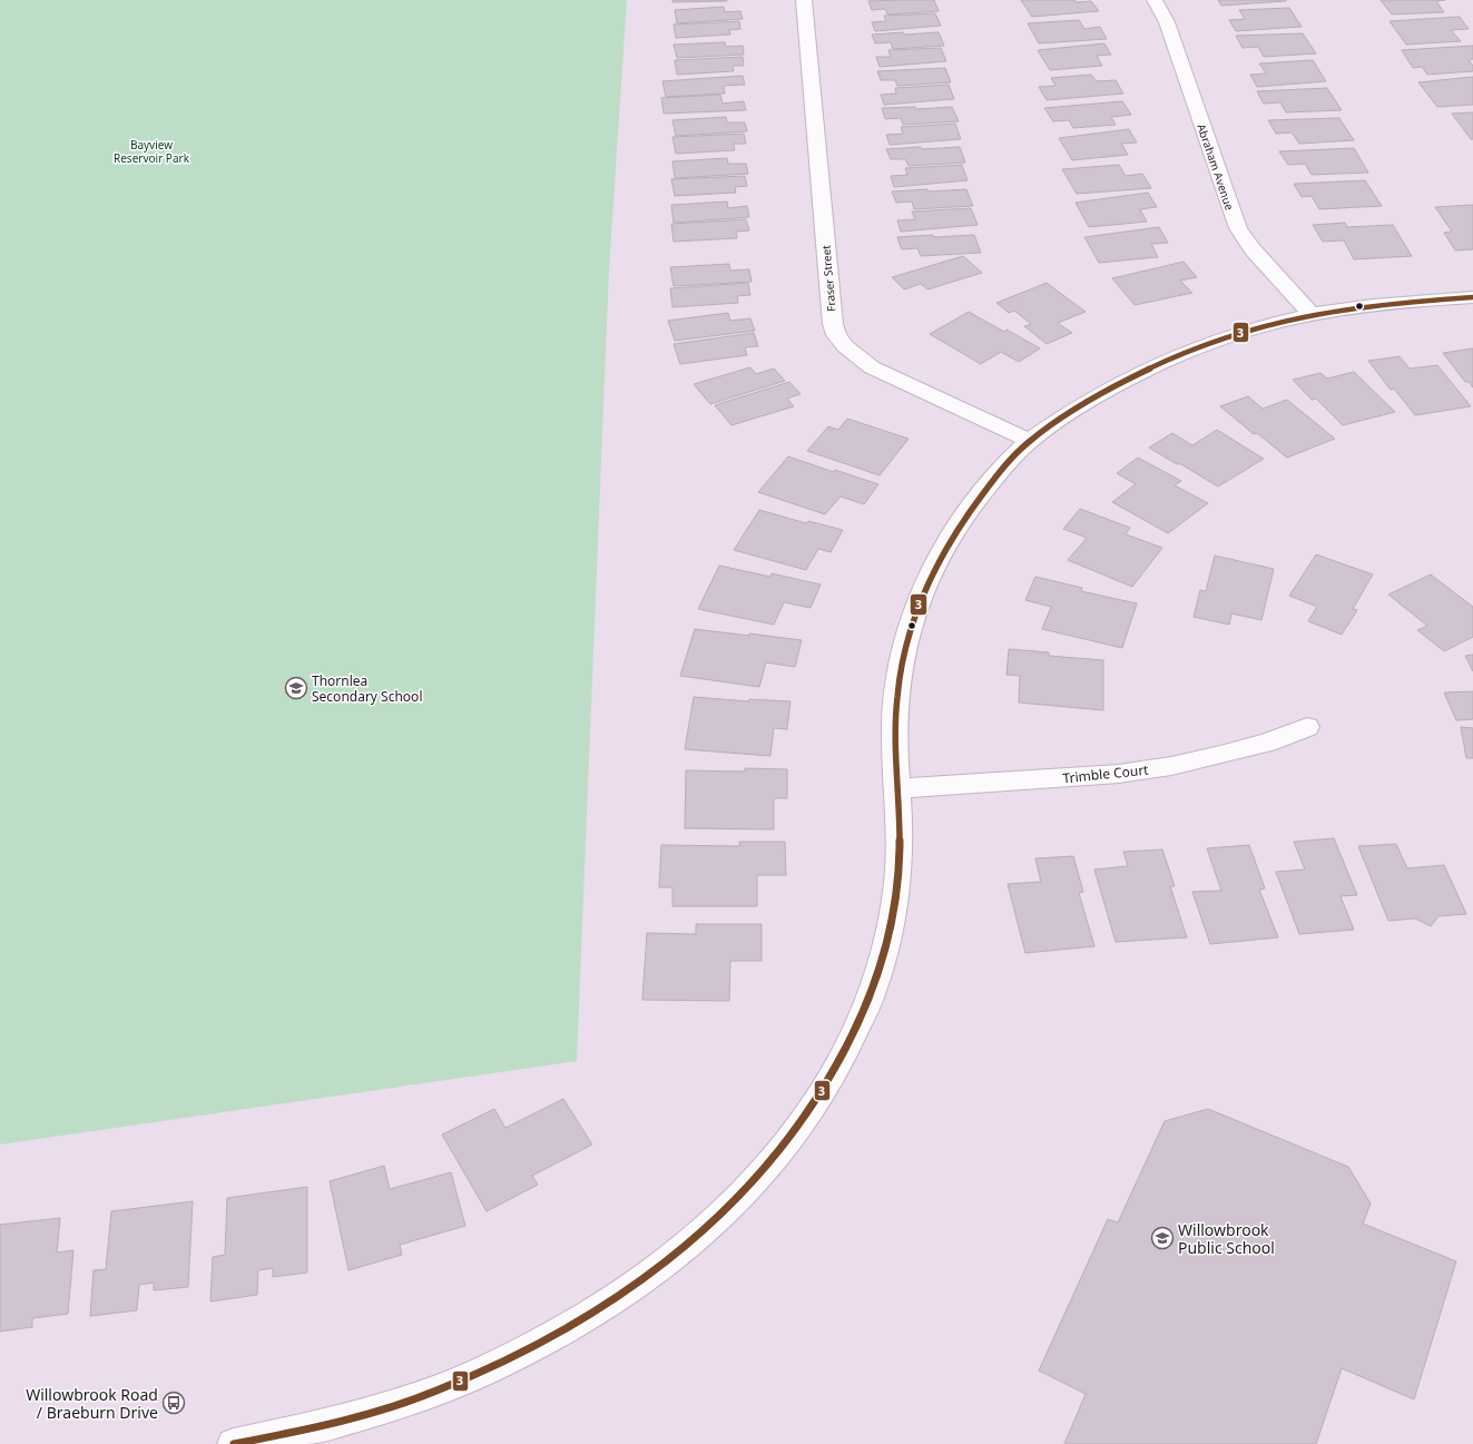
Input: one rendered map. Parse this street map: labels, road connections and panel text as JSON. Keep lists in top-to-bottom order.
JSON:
{
  "streets": {
    "street": ["Abraham Avenue", "Fraser Street", "Trimble Court"]
  },
  "parks": ["Bayview Reservoir Park"],
  "places": {
    "school or university": ["Thornlea Secondary School", "Willowbrook Public School"],
    "bus stop": ["Willowbrook Road / Braeburn Drive"]
  },
  "lines": ["transit line 3"]
}
